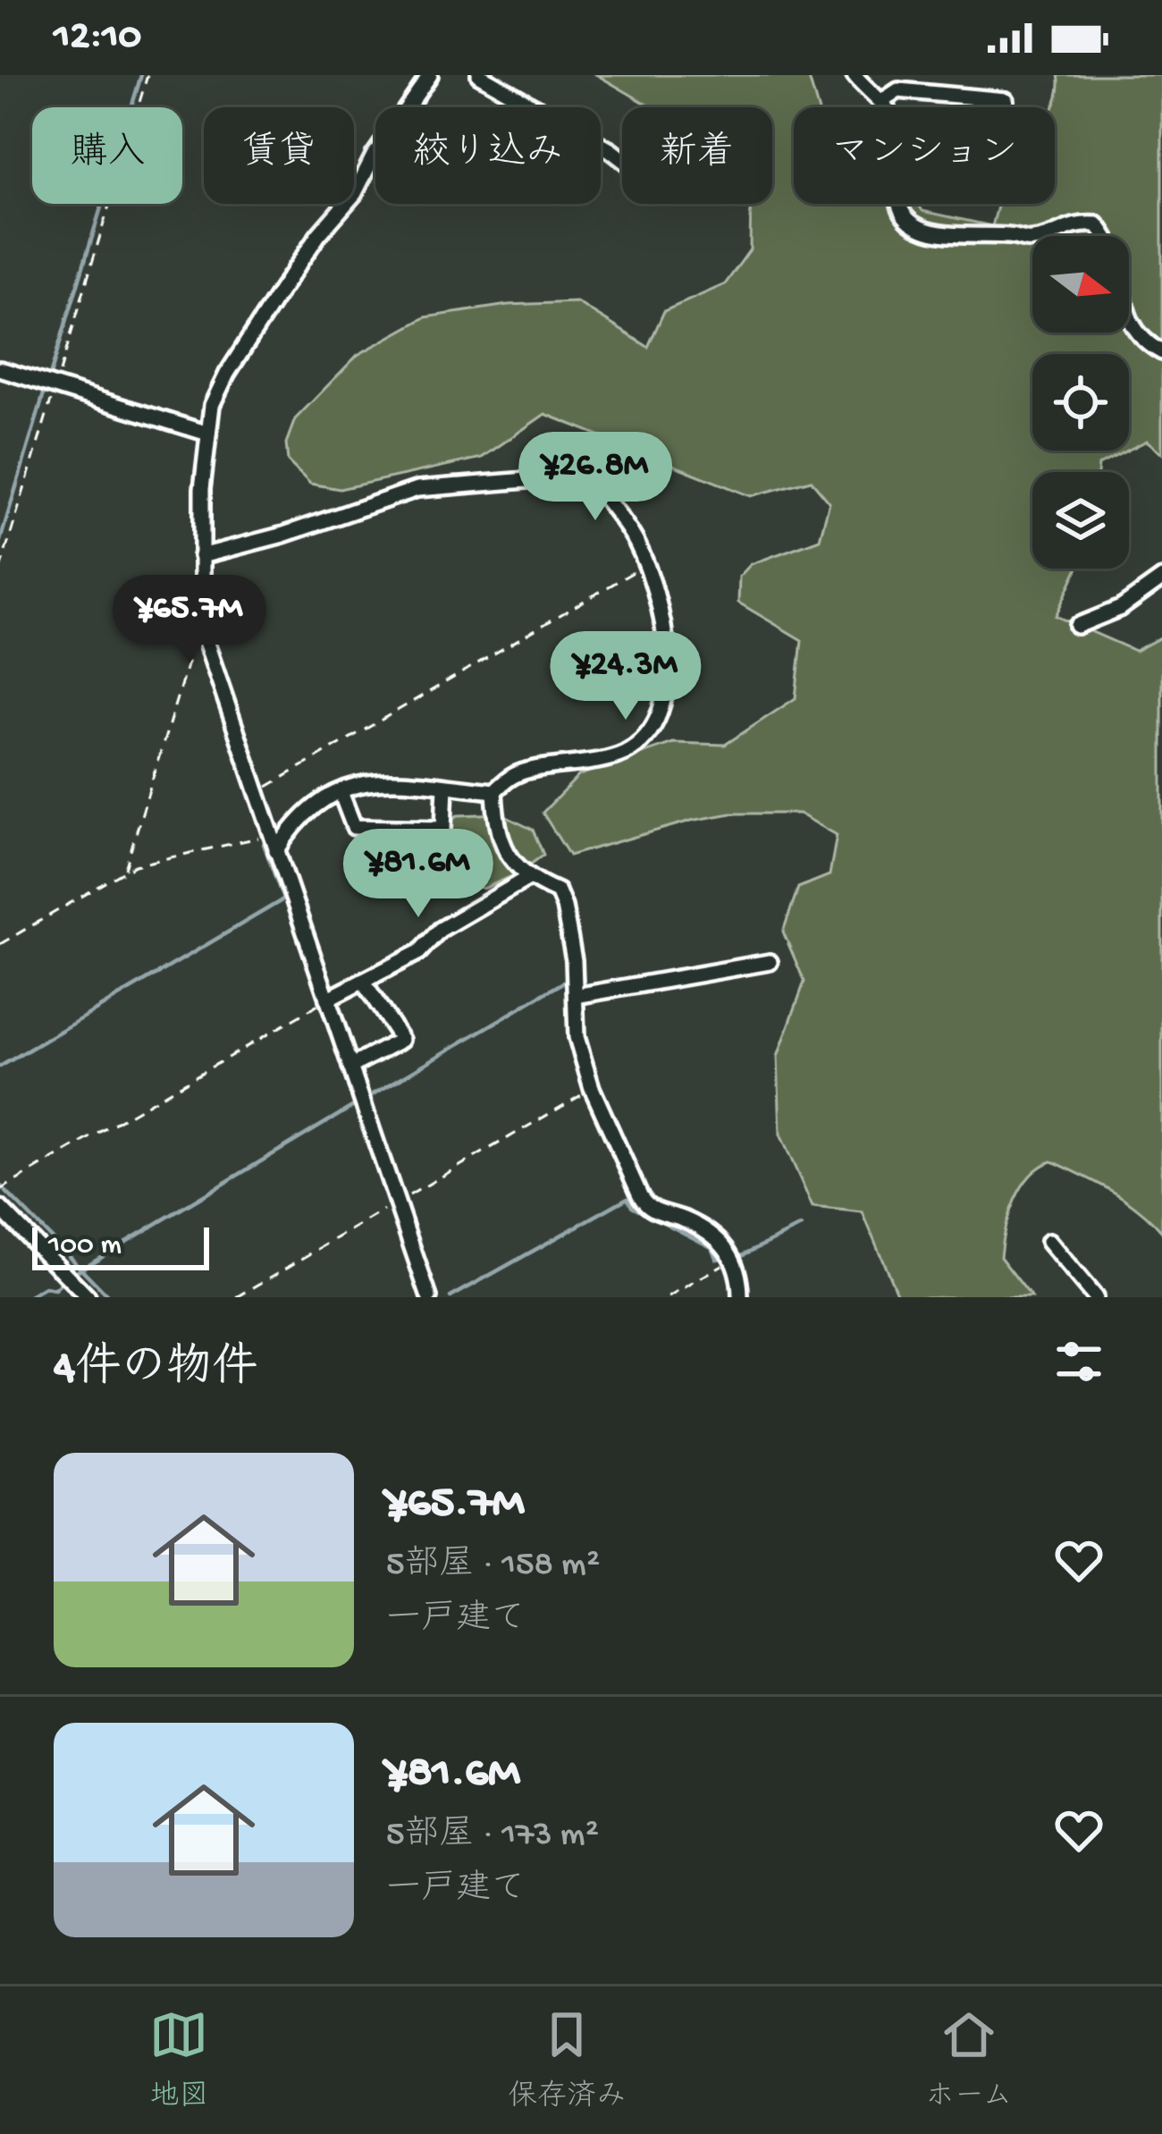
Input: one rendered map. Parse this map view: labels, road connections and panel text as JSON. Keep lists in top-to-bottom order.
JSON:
{
  "scale_bar": "100 m",
  "north": "right",
  "page": {
    "status": "12:10",
    "chip": [
      "購入",
      "賃貸",
      "絞り込み",
      "新着",
      "マンション"
    ],
    "price": [
      "¥26.8M",
      "¥65.7M",
      "¥24.3M",
      "¥81.6M"
    ],
    "scale": "100 m",
    "heading": "4件の物件",
    "list": [
      {
        "name": "¥65.7M",
        "note": "5部屋 · 158 m² · 一戸建て"
      },
      {
        "name": "¥81.6M",
        "note": "5部屋 · 173 m² · 一戸建て"
      }
    ],
    "tabs": ["地図", "保存済み", "ホーム"]
  }
}
